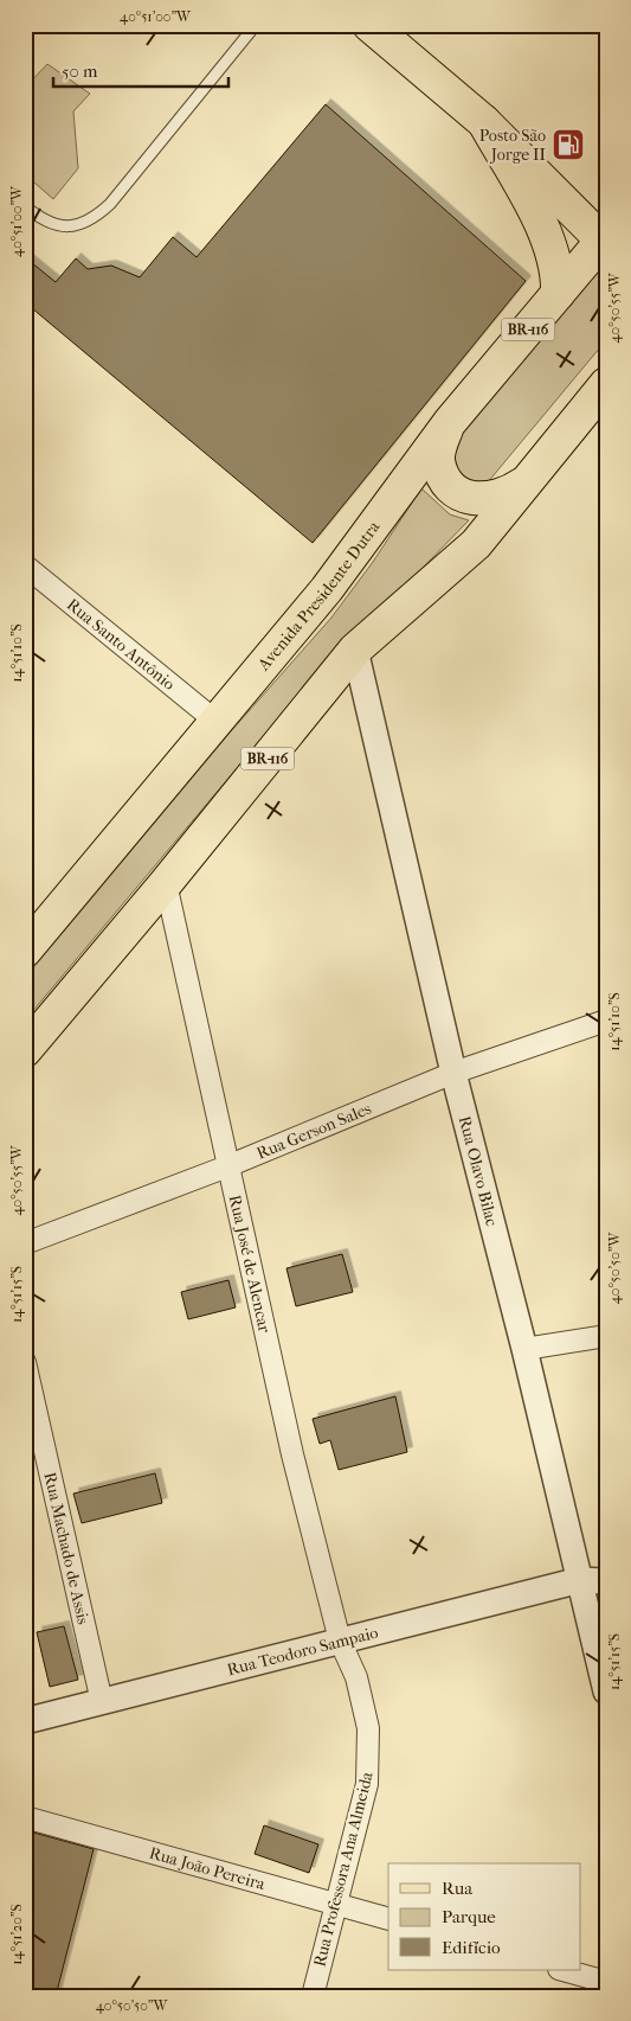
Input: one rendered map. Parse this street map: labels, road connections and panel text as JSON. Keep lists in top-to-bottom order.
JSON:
{
  "streets": {
    "main road": ["BR-116", "Avenida Presidente Dutra"],
    "street": [
      "Rua Santo Antônio",
      "Rua Gerson Sales",
      "Rua Olavo Bilac",
      "Rua José de Alencar",
      "Rua Machado de Assis",
      "Rua Teodoro Sampaio",
      "Rua João Pereira",
      "Rua Professora Ana Almeida"
    ]
  },
  "crossings": [
    ["BR-116", "Rua Olavo Bilac"],
    ["BR-116", "Rua José de Alencar"],
    ["Avenida Presidente Dutra", "Rua Santo Antônio"],
    ["Rua Gerson Sales", "Rua Olavo Bilac"],
    ["Rua Gerson Sales", "Rua José de Alencar"],
    ["Rua Olavo Bilac", "Rua Teodoro Sampaio"],
    ["Rua José de Alencar", "Rua Teodoro Sampaio"],
    ["Rua José de Alencar", "Rua Professora Ana Almeida"],
    ["Rua Machado de Assis", "Rua Teodoro Sampaio"],
    ["Rua Teodoro Sampaio", "Rua Professora Ana Almeida"],
    ["Rua João Pereira", "Rua Professora Ana Almeida"]
  ],
  "places": {
    "fuel station": ["Posto São Jorge II"]
  },
  "legend": ["Rua", "Parque", "Edifício"],
  "scale_bar": "50 m",
  "coordinates": [
    "40°51'00\"W",
    "40°50'55\"W",
    "14°51'10\"S",
    "40°50'50\"W",
    "14°51'15\"S",
    "14°51'20\"S"
  ]
}
